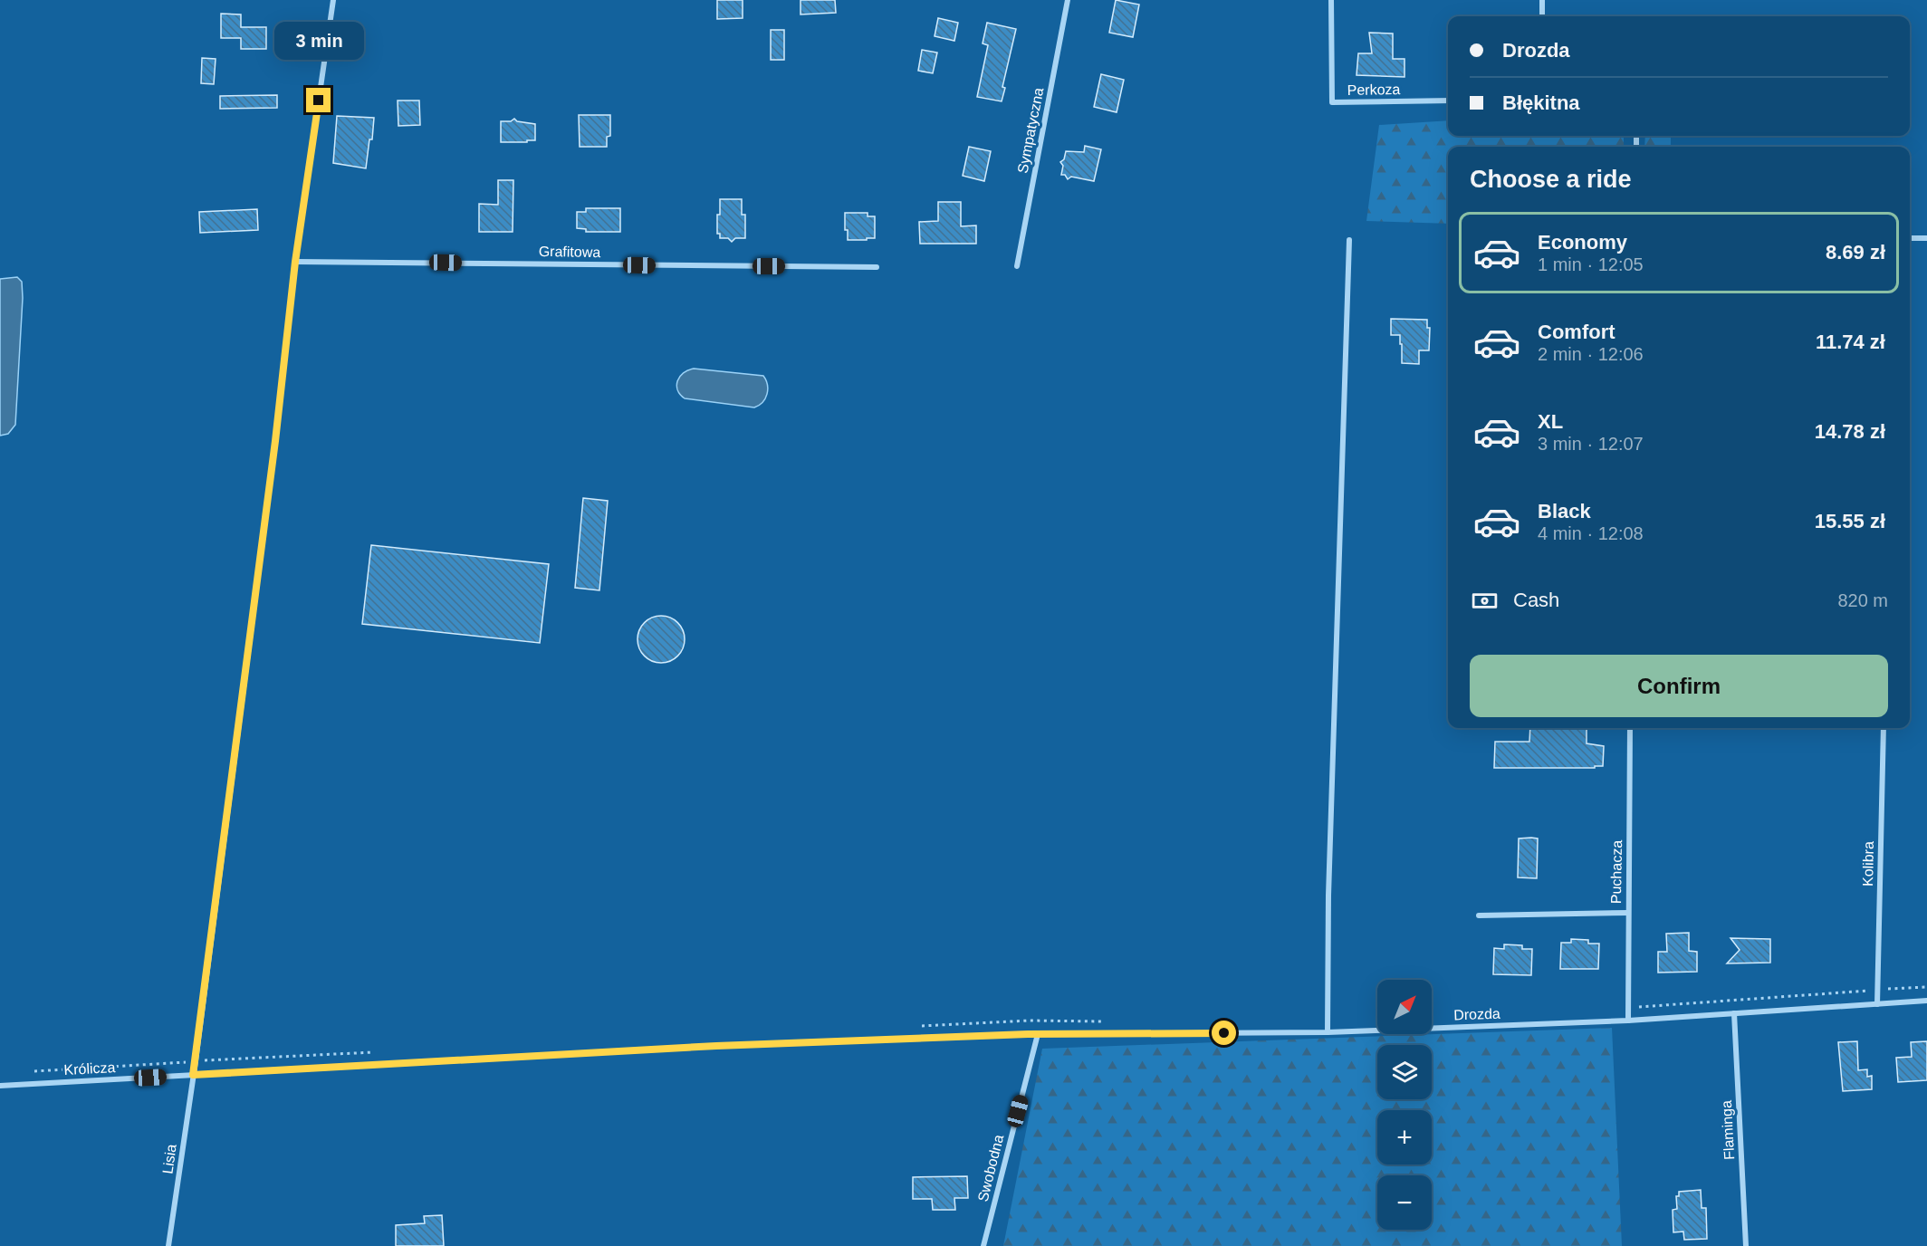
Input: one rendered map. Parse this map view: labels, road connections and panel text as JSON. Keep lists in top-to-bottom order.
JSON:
{
  "streets": {
    "street": [
      "Perkoza",
      "Sympatyczna",
      "Grafitowa",
      "Kolibra",
      "Puchacza",
      "Drozda",
      "Królicza",
      "Flaminga",
      "Lisia",
      "Swobodna"
    ]
  },
  "crossings": [
    ["Grafitowa", "Lisia"],
    ["Kolibra", "Drozda"],
    ["Puchacza", "Drozda"],
    ["Drozda", "Królicza"],
    ["Drozda", "Flaminga"],
    ["Drozda", "Swobodna"],
    ["Królicza", "Lisia"]
  ],
  "north": "top right",
  "page": {
    "banner": ["Drozda", "Błękitna"],
    "bubble": "3 min",
    "heading": "Choose a ride",
    "list": [
      {
        "name": "Economy",
        "note": "1 min · 12:05",
        "value": "8.69 zł"
      },
      {
        "name": "Comfort",
        "note": "2 min · 12:06",
        "value": "11.74 zł"
      },
      {
        "name": "XL",
        "note": "3 min · 12:07",
        "value": "14.78 zł"
      },
      {
        "name": "Black",
        "note": "4 min · 12:08",
        "value": "15.55 zł"
      }
    ],
    "pay": ["Cash", "820 m"],
    "buttons": "Confirm",
    "map_buttons": ["+", "−"]
  }
}
